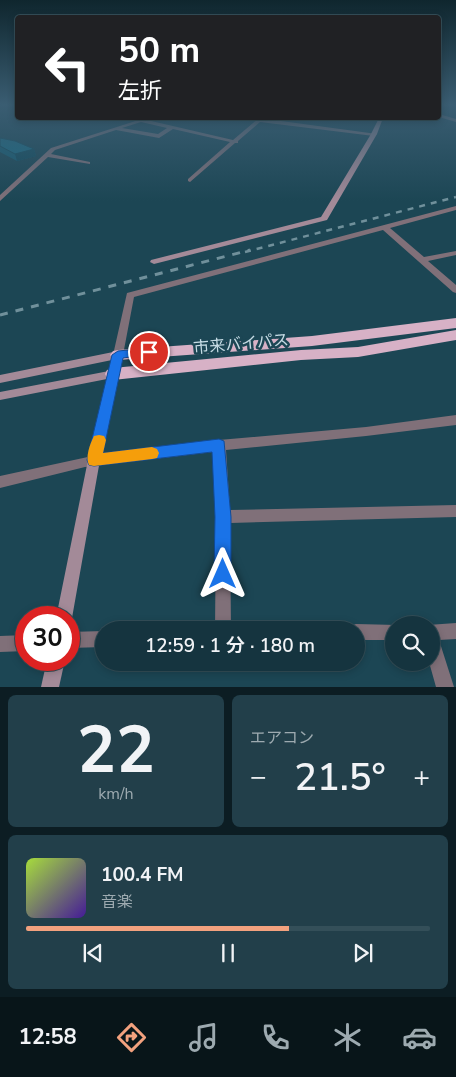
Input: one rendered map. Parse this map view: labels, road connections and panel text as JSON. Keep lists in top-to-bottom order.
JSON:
{
  "streets": {
    "highway": ["市来バイパス"]
  },
  "page": {
    "turn": ["50 m", "左折"],
    "limit": "30",
    "trip": "12:59 · 1 分 · 180 m",
    "tile": [
      ["22", "km/h"],
      "エアコン"
    ],
    "heat": ["−", "21.5°", "+"],
    "song": ["100.4 FM", "音楽"],
    "tabs": "12:58"
  }
}
